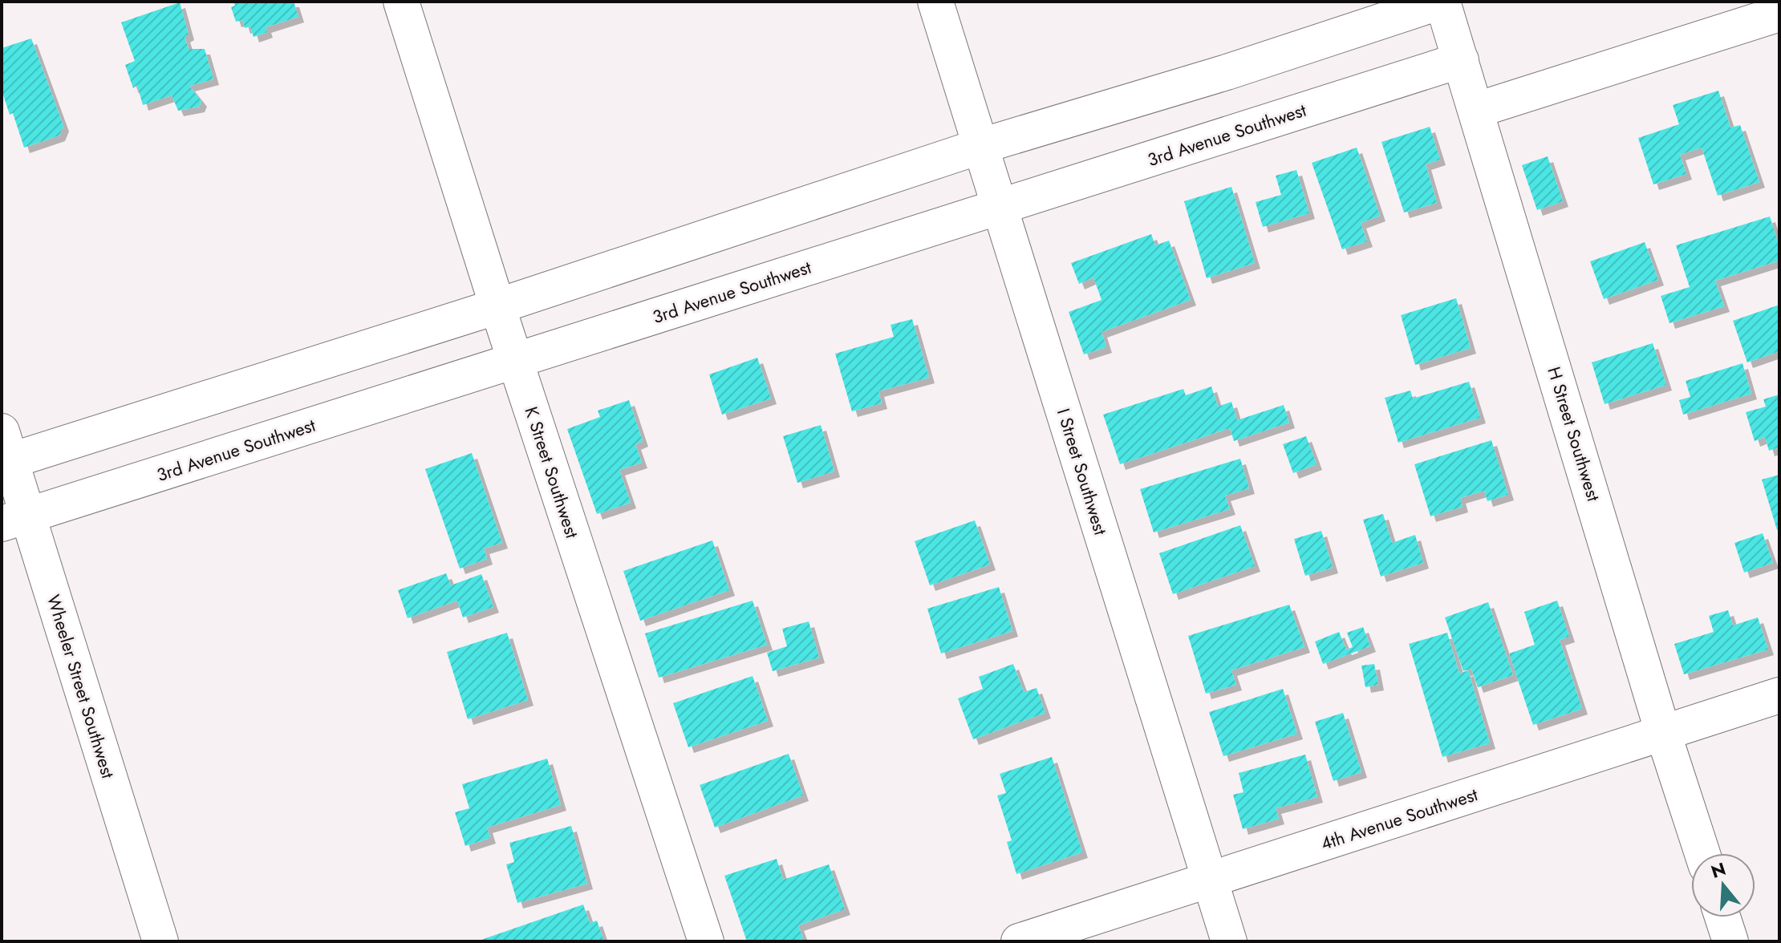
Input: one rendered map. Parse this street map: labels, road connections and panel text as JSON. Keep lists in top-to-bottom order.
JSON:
{
  "streets": {
    "street": [
      "3rd Avenue Southwest",
      "H Street Southwest",
      "I Street Southwest",
      "K Street Southwest",
      "Wheeler Street Southwest",
      "4th Avenue Southwest"
    ]
  },
  "crossings": [
    ["3rd Avenue Southwest", "H Street Southwest"],
    ["3rd Avenue Southwest", "I Street Southwest"],
    ["3rd Avenue Southwest", "K Street Southwest"],
    ["3rd Avenue Southwest", "Wheeler Street Southwest"],
    ["H Street Southwest", "4th Avenue Southwest"],
    ["I Street Southwest", "4th Avenue Southwest"]
  ],
  "north": "top"
}
